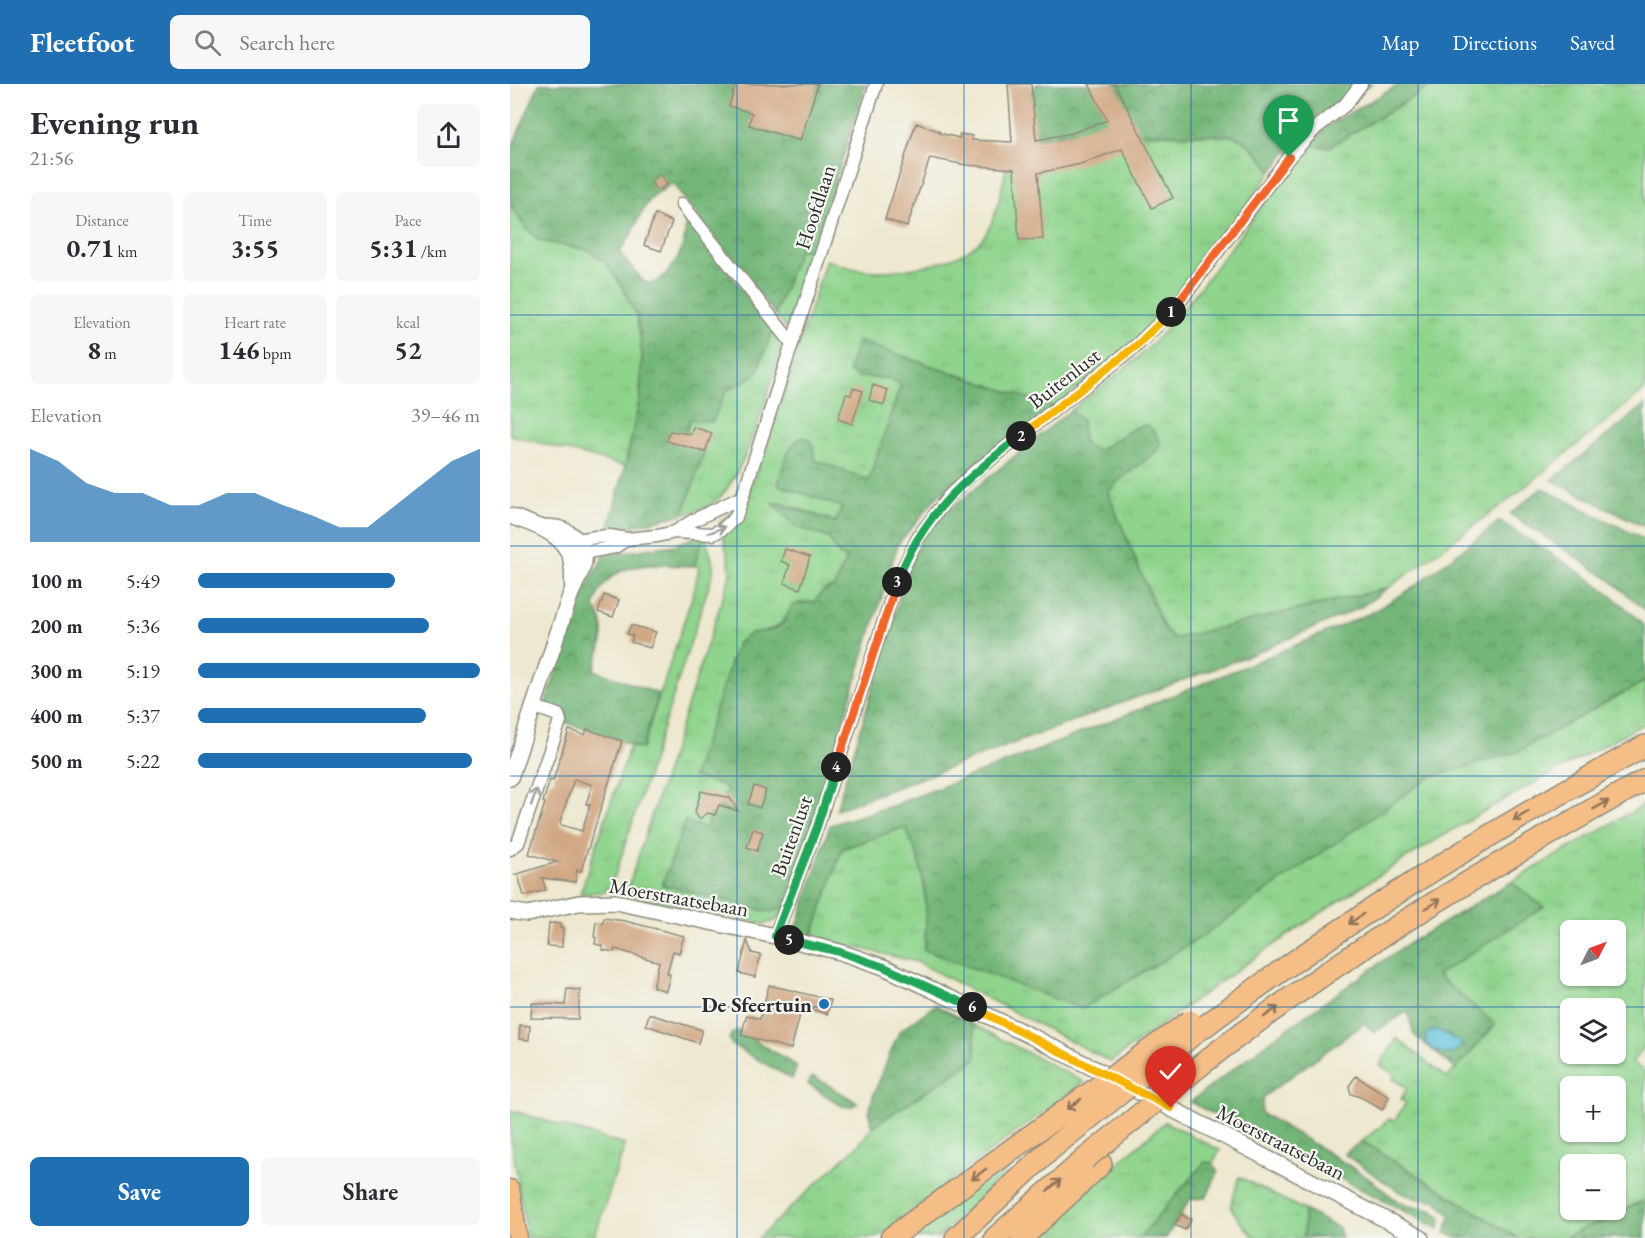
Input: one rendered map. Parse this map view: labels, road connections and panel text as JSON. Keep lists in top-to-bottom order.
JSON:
{
  "streets": {
    "street": ["Hoofdlaan", "Buitenlust", "Moerstraatsebaan"]
  },
  "crossings": [
    ["Buitenlust", "Moerstraatsebaan"]
  ],
  "places": ["De Sfeertuin"],
  "north": "top right",
  "page": {
    "header": "Fleetfoot",
    "search": "Search here",
    "nav": ["Map", "Directions", "Saved"],
    "heading": ["Evening run", "21:56"],
    "stats": [
      ["Distance", "0.71 km"],
      ["Time", "3:55"],
      ["Pace", "5:31 /km"],
      ["Elevation", "8 m"],
      ["Heart rate", "146 bpm"],
      ["kcal", "52"]
    ],
    "pins": [
      "1",
      "2",
      "3",
      "4",
      "5",
      "6"
    ],
    "chart": ["Elevation", "39–46 m"],
    "list": [
      {
        "name": "100 m",
        "note": "5:49"
      },
      {
        "name": "200 m",
        "note": "5:36"
      },
      {
        "name": "300 m",
        "note": "5:19"
      },
      {
        "name": "400 m",
        "note": "5:37"
      },
      {
        "name": "500 m",
        "note": "5:22"
      }
    ],
    "map_buttons": ["+", "−"],
    "buttons": ["Save", "Share"]
  }
}
